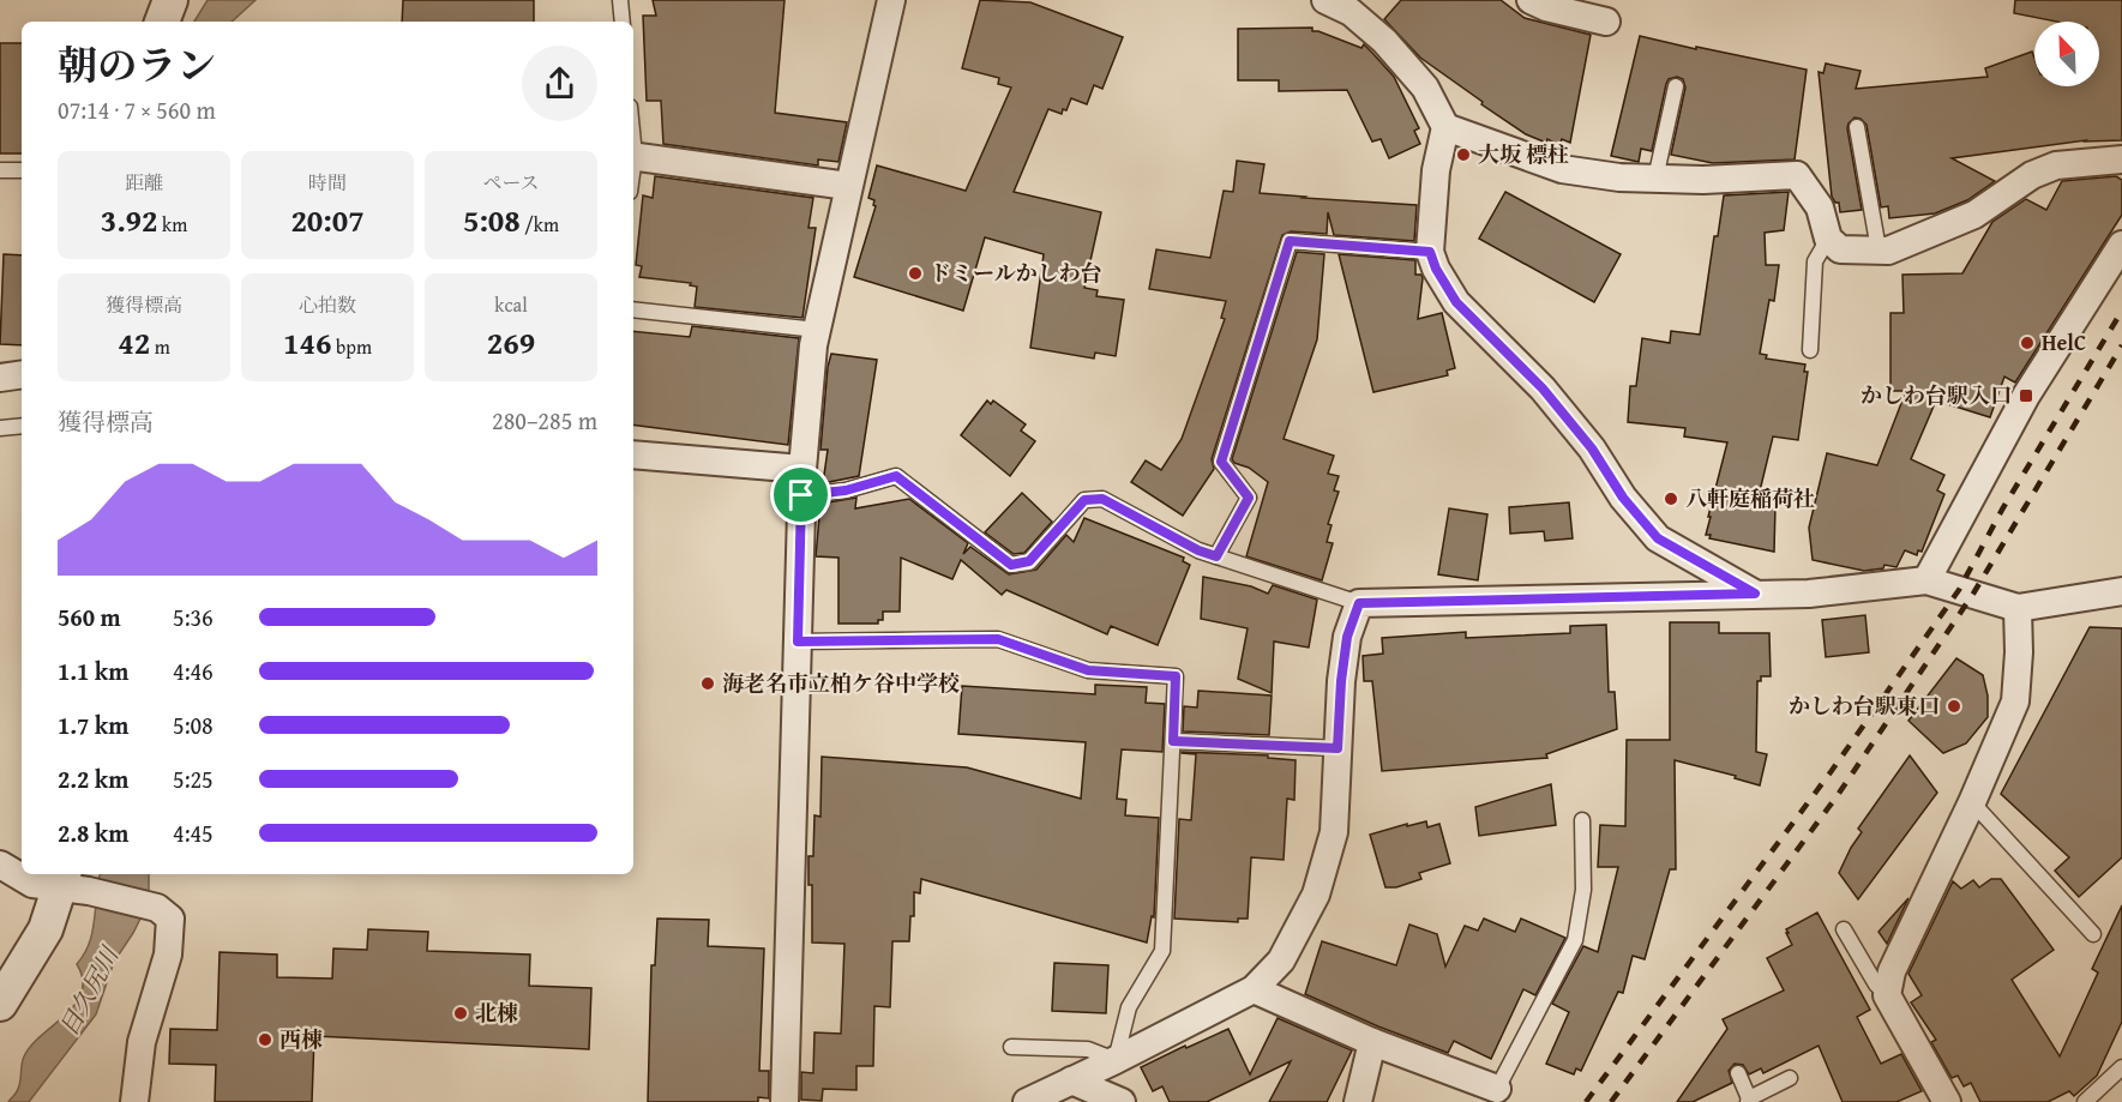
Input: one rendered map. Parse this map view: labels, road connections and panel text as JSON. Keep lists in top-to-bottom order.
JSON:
{
  "water": ["目久尻川"],
  "places": {
    "other": [
      "大坂 標柱",
      "ドミールかしわ台",
      "HelC",
      "八軒庭稲荷社",
      "海老名市立柏ケ谷中学校",
      "かしわ台駅東口",
      "北棟",
      "西棟"
    ],
    "transit": ["かしわ台駅入口"]
  },
  "north": "top left",
  "page": {
    "heading": ["朝のラン", "07:14 · 7 × 560 m"],
    "stats": [
      ["距離", "3.92 km"],
      ["時間", "20:07"],
      ["ペース", "5:08 /km"],
      ["獲得標高", "42 m"],
      ["心拍数", "146 bpm"],
      ["kcal", "269"]
    ],
    "chart": ["獲得標高", "280–285 m"],
    "list": [
      {
        "name": "560 m",
        "note": "5:36"
      },
      {
        "name": "1.1 km",
        "note": "4:46"
      },
      {
        "name": "1.7 km",
        "note": "5:08"
      },
      {
        "name": "2.2 km",
        "note": "5:25"
      },
      {
        "name": "2.8 km",
        "note": "4:45"
      }
    ]
  }
}
